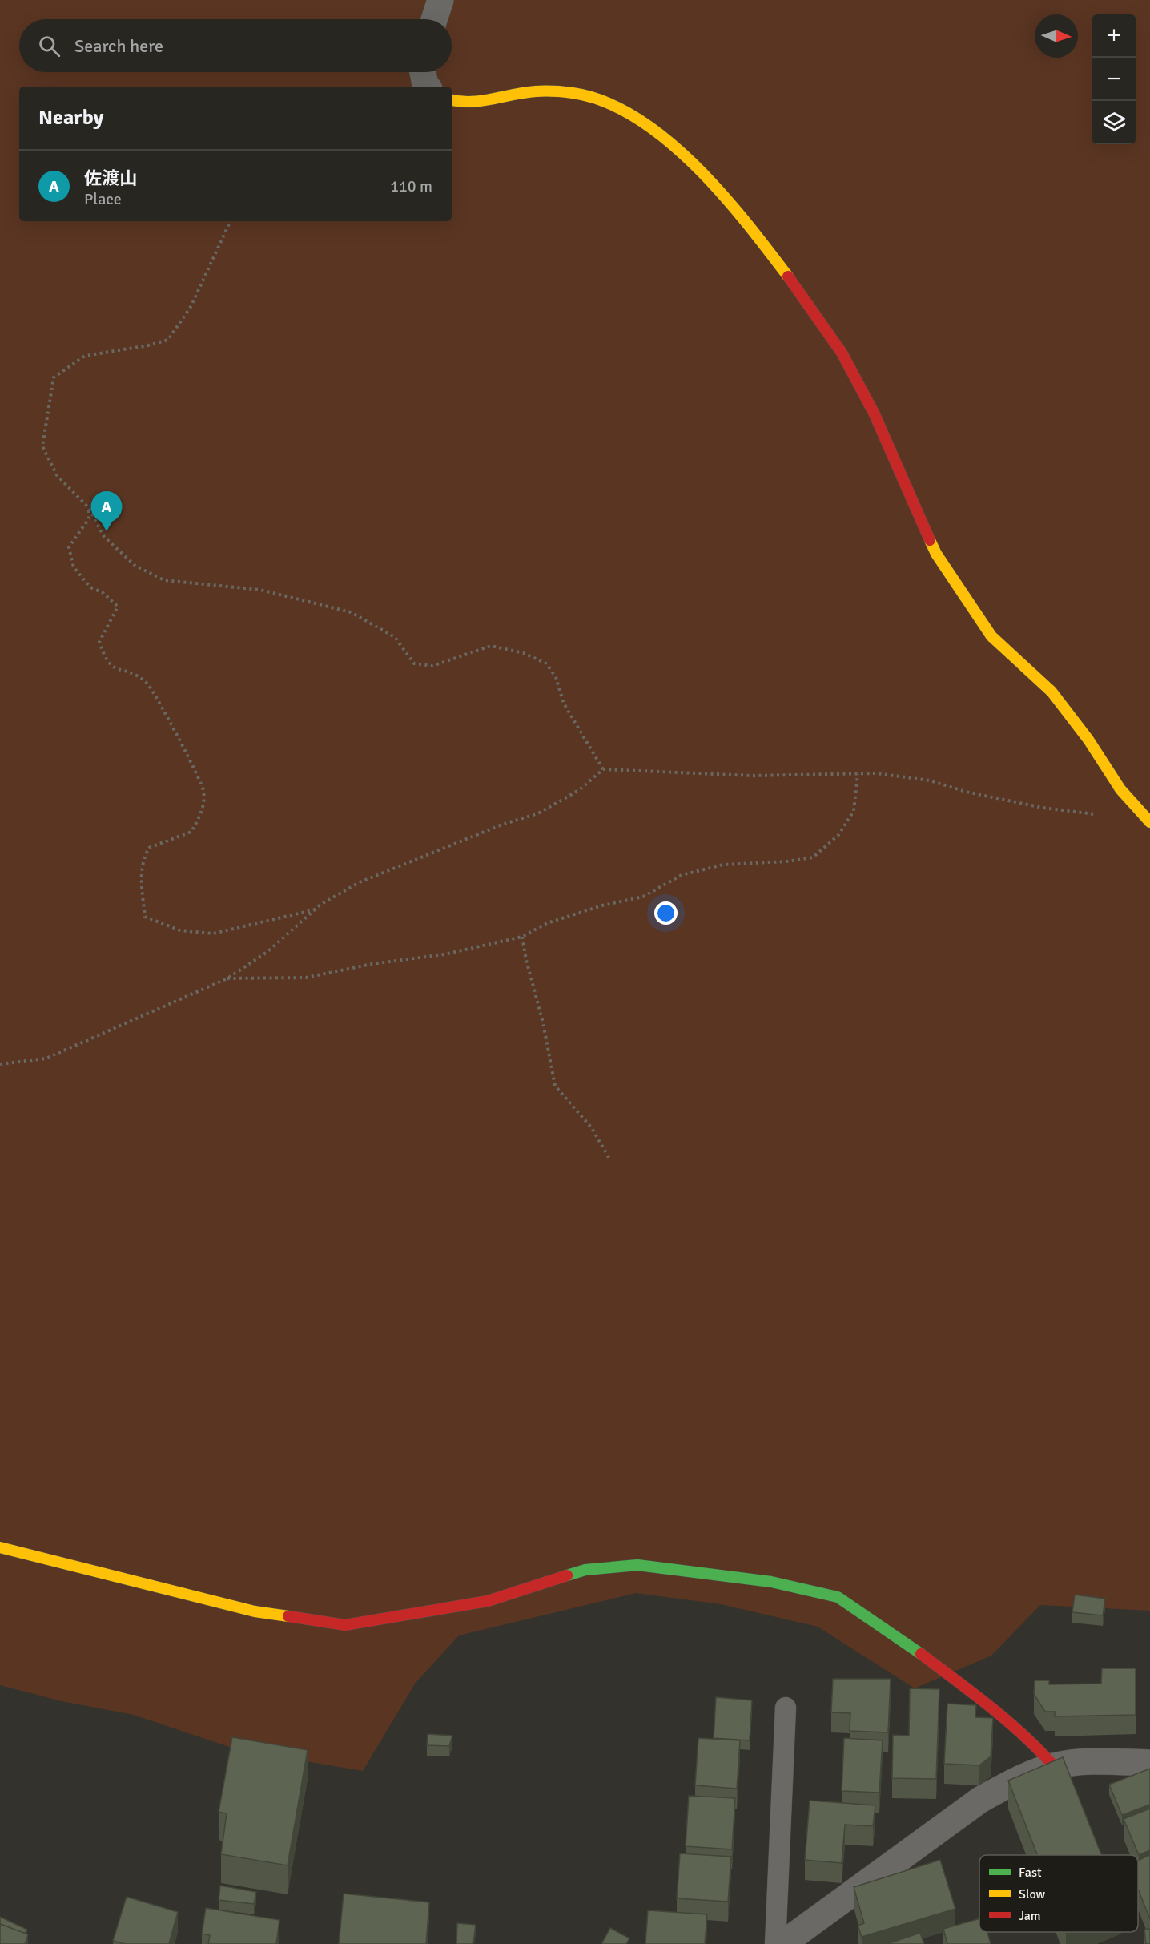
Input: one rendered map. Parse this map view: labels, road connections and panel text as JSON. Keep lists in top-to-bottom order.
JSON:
{
  "legend": ["Fast", "Slow", "Jam"],
  "north": "right",
  "page": {
    "map_buttons": ["+", "−"],
    "search": "Search here",
    "heading": "Nearby",
    "list": [
      {
        "mark": "A",
        "name": "佐渡山",
        "note": "Place",
        "value": "110 m"
      }
    ],
    "pins": "A"
  }
}
